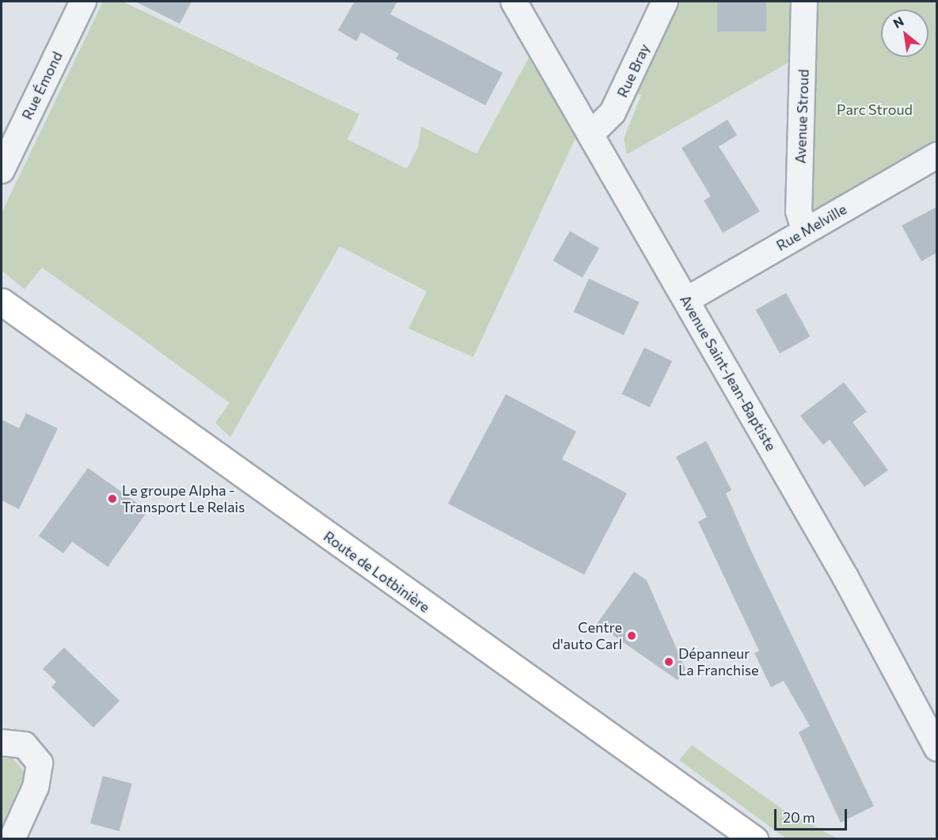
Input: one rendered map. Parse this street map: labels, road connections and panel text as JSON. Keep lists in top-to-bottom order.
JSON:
{
  "streets": {
    "main road": ["Route de Lotbinière"],
    "street": [
      "Rue Bray",
      "Rue Émond",
      "Avenue Stroud",
      "Rue Melville",
      "Avenue Saint-Jean-Baptiste"
    ]
  },
  "crossings": [
    ["Rue Bray", "Avenue Saint-Jean-Baptiste"],
    ["Avenue Stroud", "Rue Melville"],
    ["Rue Melville", "Avenue Saint-Jean-Baptiste"]
  ],
  "parks": ["Parc Stroud"],
  "places": ["Le groupe Alpha - Transport Le Relais", "Centre d'auto Carl", "Dépanneur La Franchise"],
  "scale_bar": "20 m",
  "north": "top left"
}
